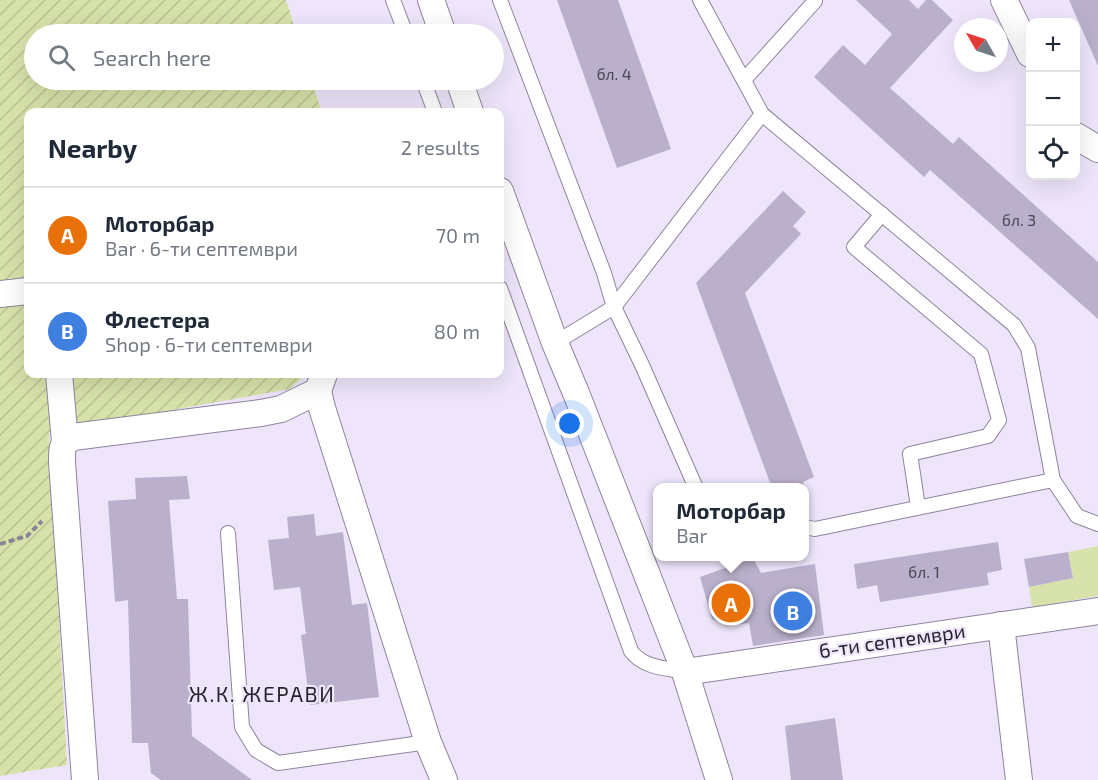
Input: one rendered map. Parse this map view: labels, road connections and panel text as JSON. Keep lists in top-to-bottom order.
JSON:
{
  "streets": {
    "street": ["6-ти септември"]
  },
  "districts": ["Ж.К. ЖЕРАВИ"],
  "house_numbers": ["бл. 4", "бл. 3", "бл. 1"],
  "north": "top left",
  "page": {
    "map_buttons": ["+", "−"],
    "search": "Search here",
    "heading": ["Nearby", "2 results"],
    "list": [
      {
        "mark": "A",
        "name": "Моторбар",
        "note": "Bar · 6-ти септември",
        "value": "70 m"
      },
      {
        "mark": "B",
        "name": "Флестера",
        "note": "Shop · 6-ти септември",
        "value": "80 m"
      }
    ],
    "popup": ["Моторбар", "Bar"],
    "pins": ["A", "B"]
  }
}
